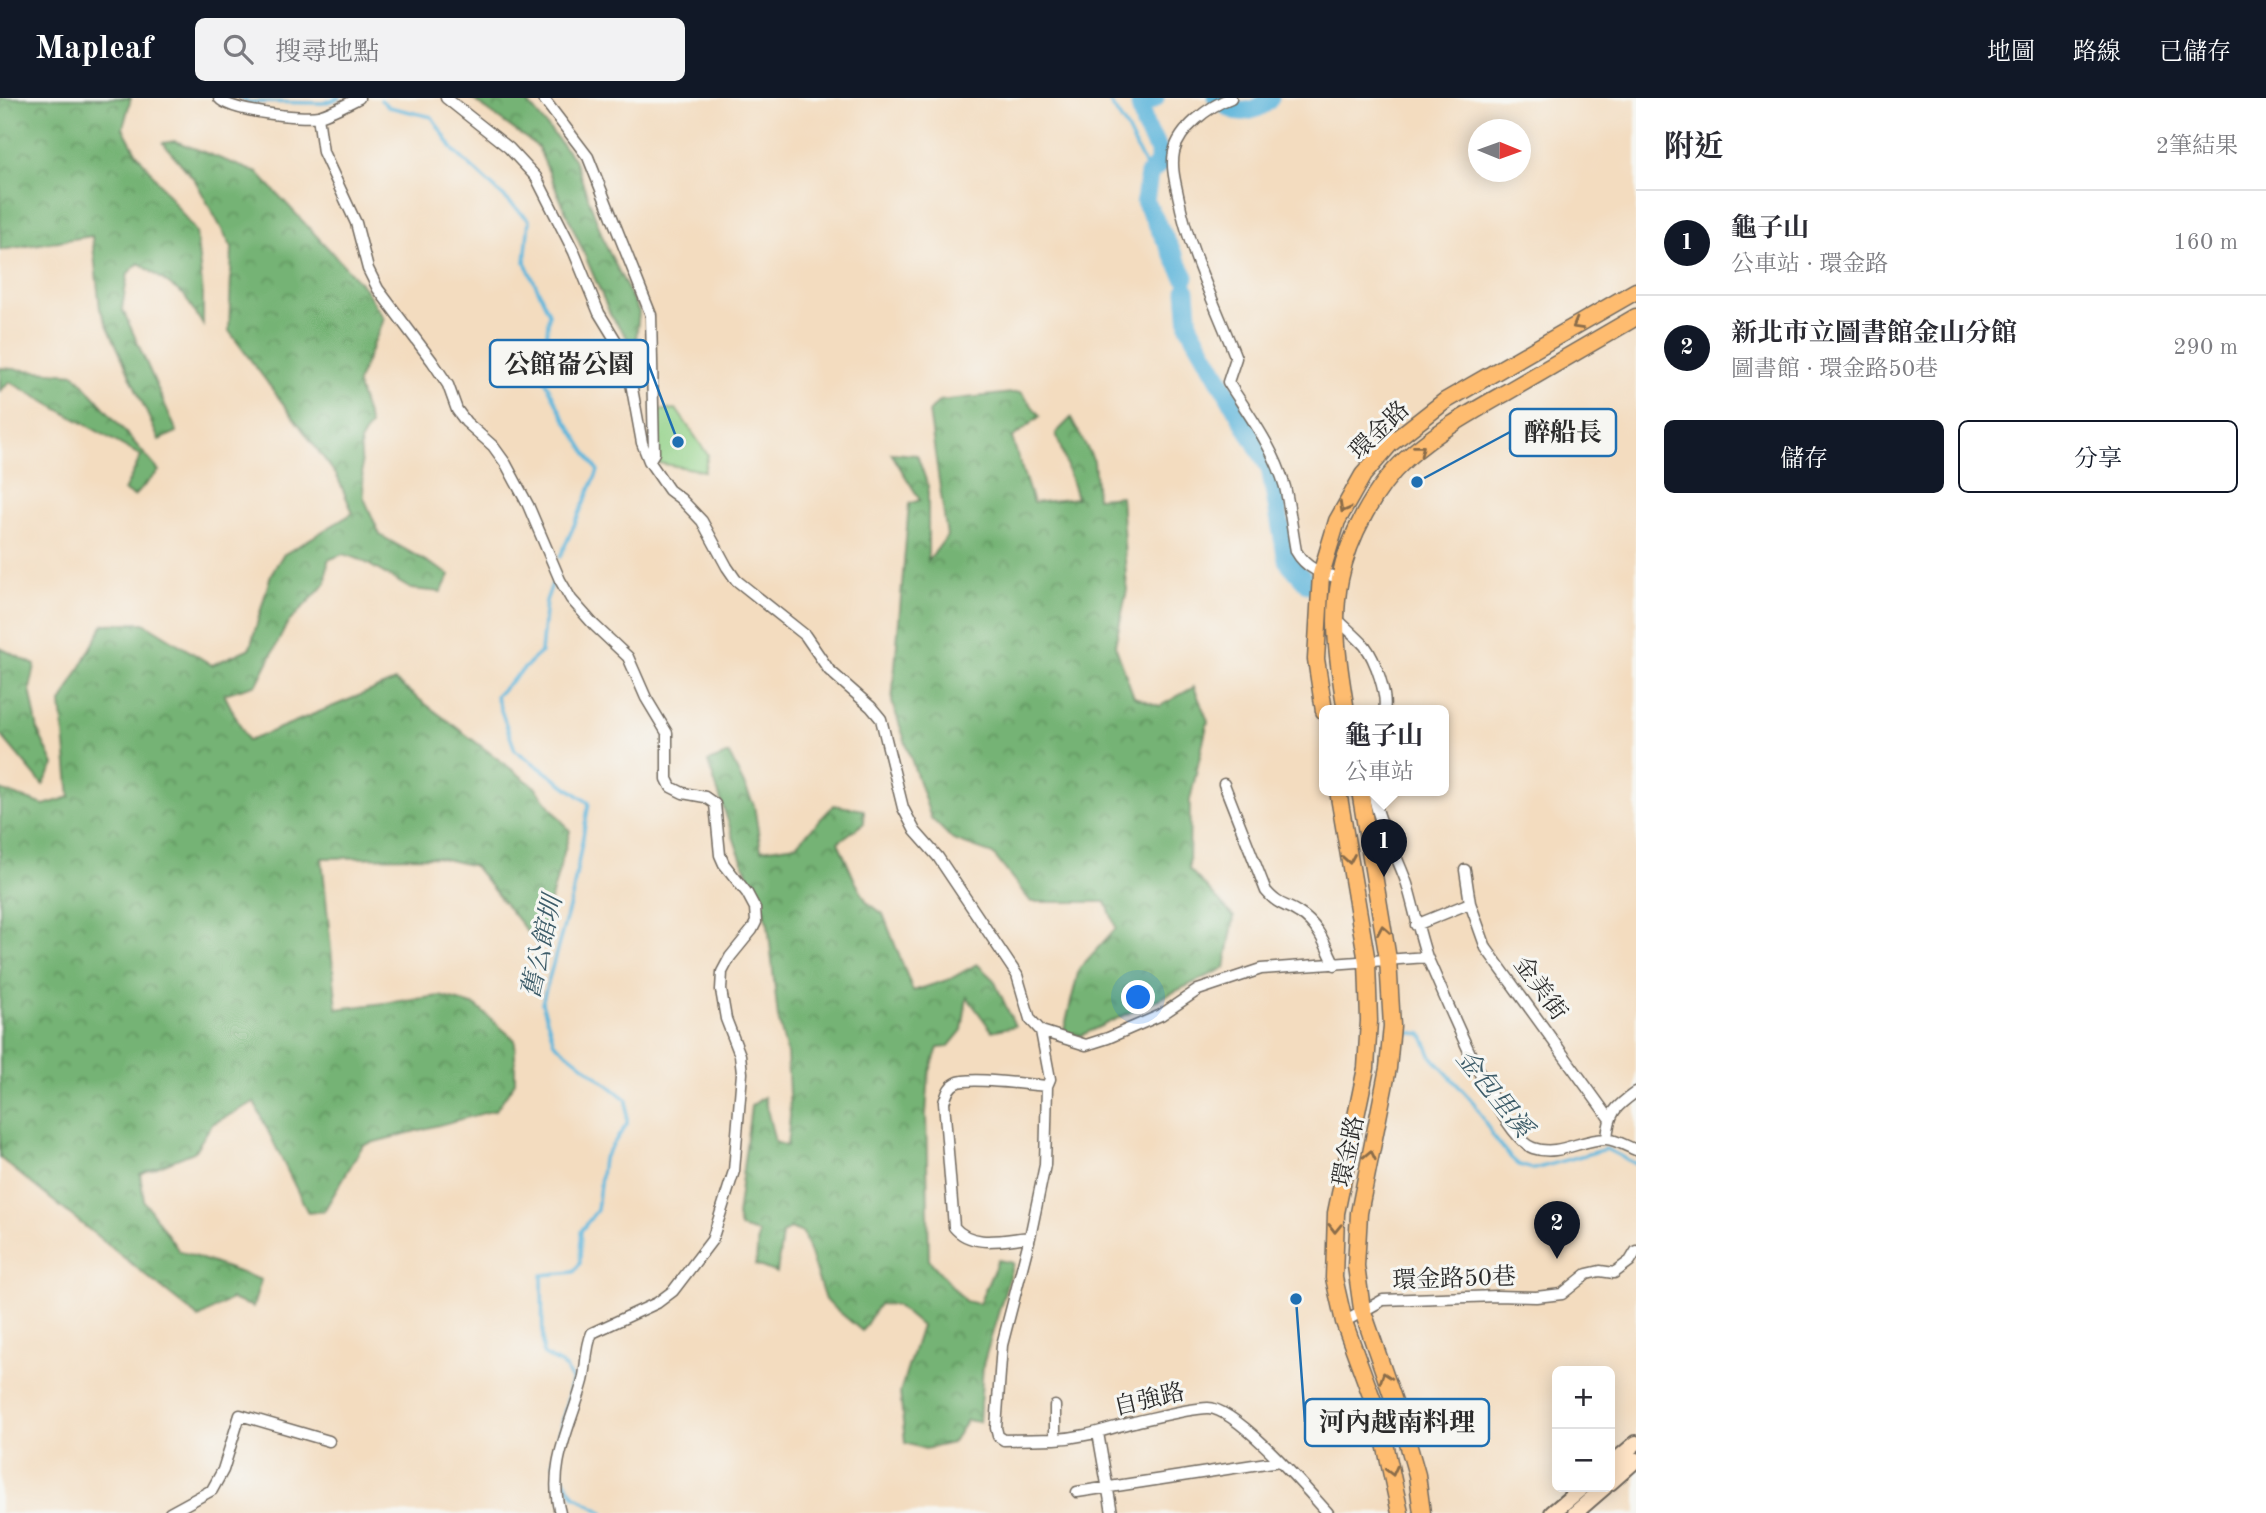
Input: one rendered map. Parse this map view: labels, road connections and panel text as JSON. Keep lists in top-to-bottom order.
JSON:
{
  "streets": {
    "main road": ["環金路"],
    "street": ["金美街", "環金路50巷", "自強路"]
  },
  "crossings": [
    ["環金路", "環金路50巷"]
  ],
  "water": ["舊公館圳", "金包里溪"],
  "places": ["公館崙公園", "醉船長", "河內越南料理"],
  "north": "right",
  "page": {
    "header": "Mapleaf",
    "search": "搜尋地點",
    "nav": ["地圖", "路線", "已儲存"],
    "heading": ["附近", "2筆結果"],
    "list": [
      {
        "mark": "1",
        "name": "龜子山",
        "note": "公車站 · 環金路",
        "value": "160 m"
      },
      {
        "mark": "2",
        "name": "新北市立圖書館金山分館",
        "note": "圖書館 · 環金路50巷",
        "value": "290 m"
      }
    ],
    "buttons": ["儲存", "分享"],
    "popup": ["龜子山", "公車站"],
    "pins": ["1", "2"],
    "map_buttons": ["+", "−"]
  }
}
